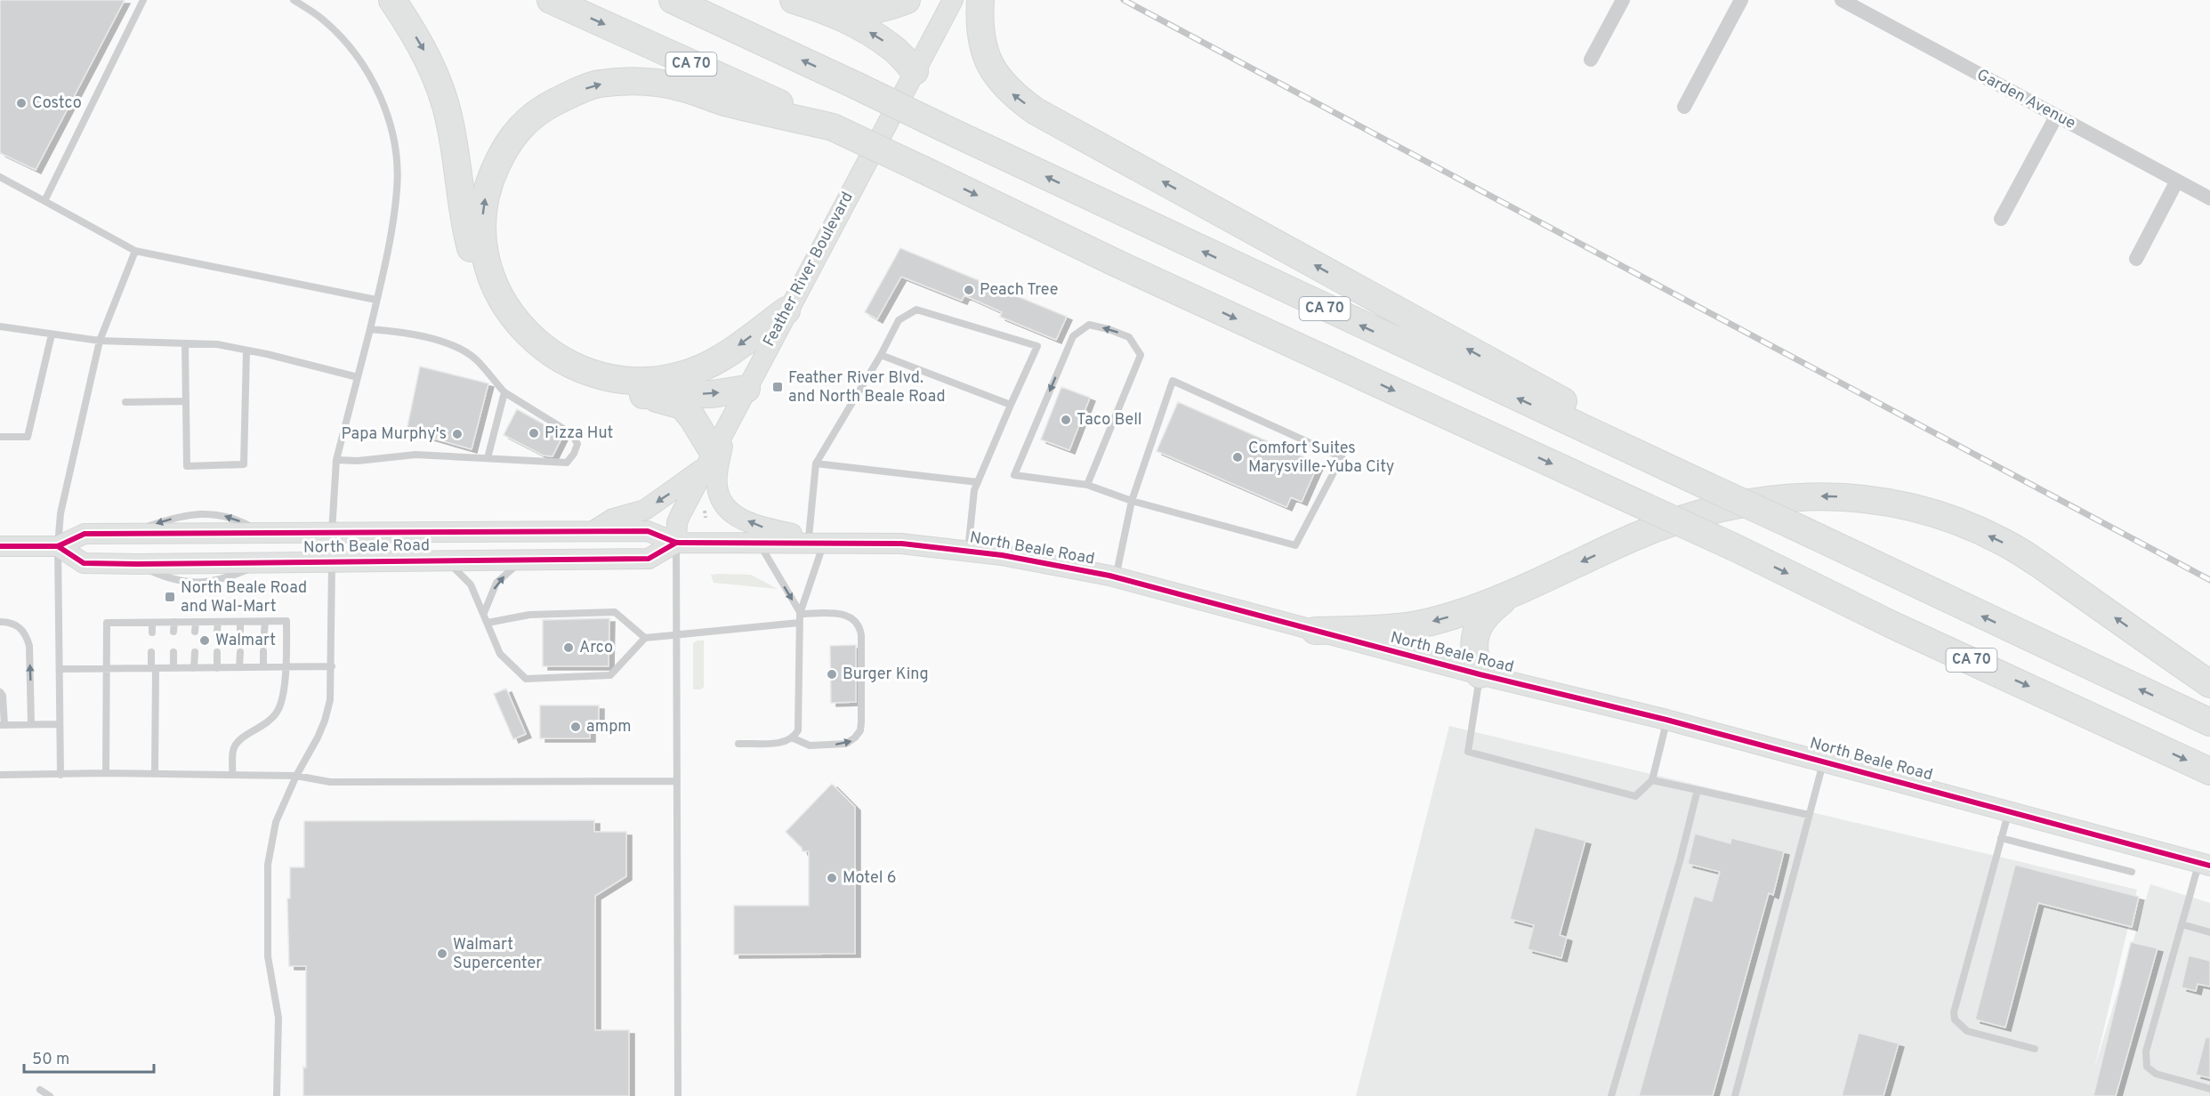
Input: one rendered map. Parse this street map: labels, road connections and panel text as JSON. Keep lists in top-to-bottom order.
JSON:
{
  "streets": {
    "highway": ["CA 70"],
    "main road": ["Feather River Boulevard", "North Beale Road"],
    "street": ["Garden Avenue"]
  },
  "crossings": [
    ["Feather River Boulevard", "North Beale Road"]
  ],
  "places": {
    "other": [
      "Costco",
      "Peach Tree",
      "Taco Bell",
      "Pizza Hut",
      "Papa Murphy's",
      "Comfort Suites Marysville-Yuba City",
      "Walmart",
      "Arco",
      "Burger King",
      "ampm",
      "Motel 6",
      "Walmart Supercenter"
    ],
    "transit": ["Feather River Blvd. and North Beale Road", "North Beale Road and Wal-Mart"]
  },
  "scale_bar": "50 m"
}
